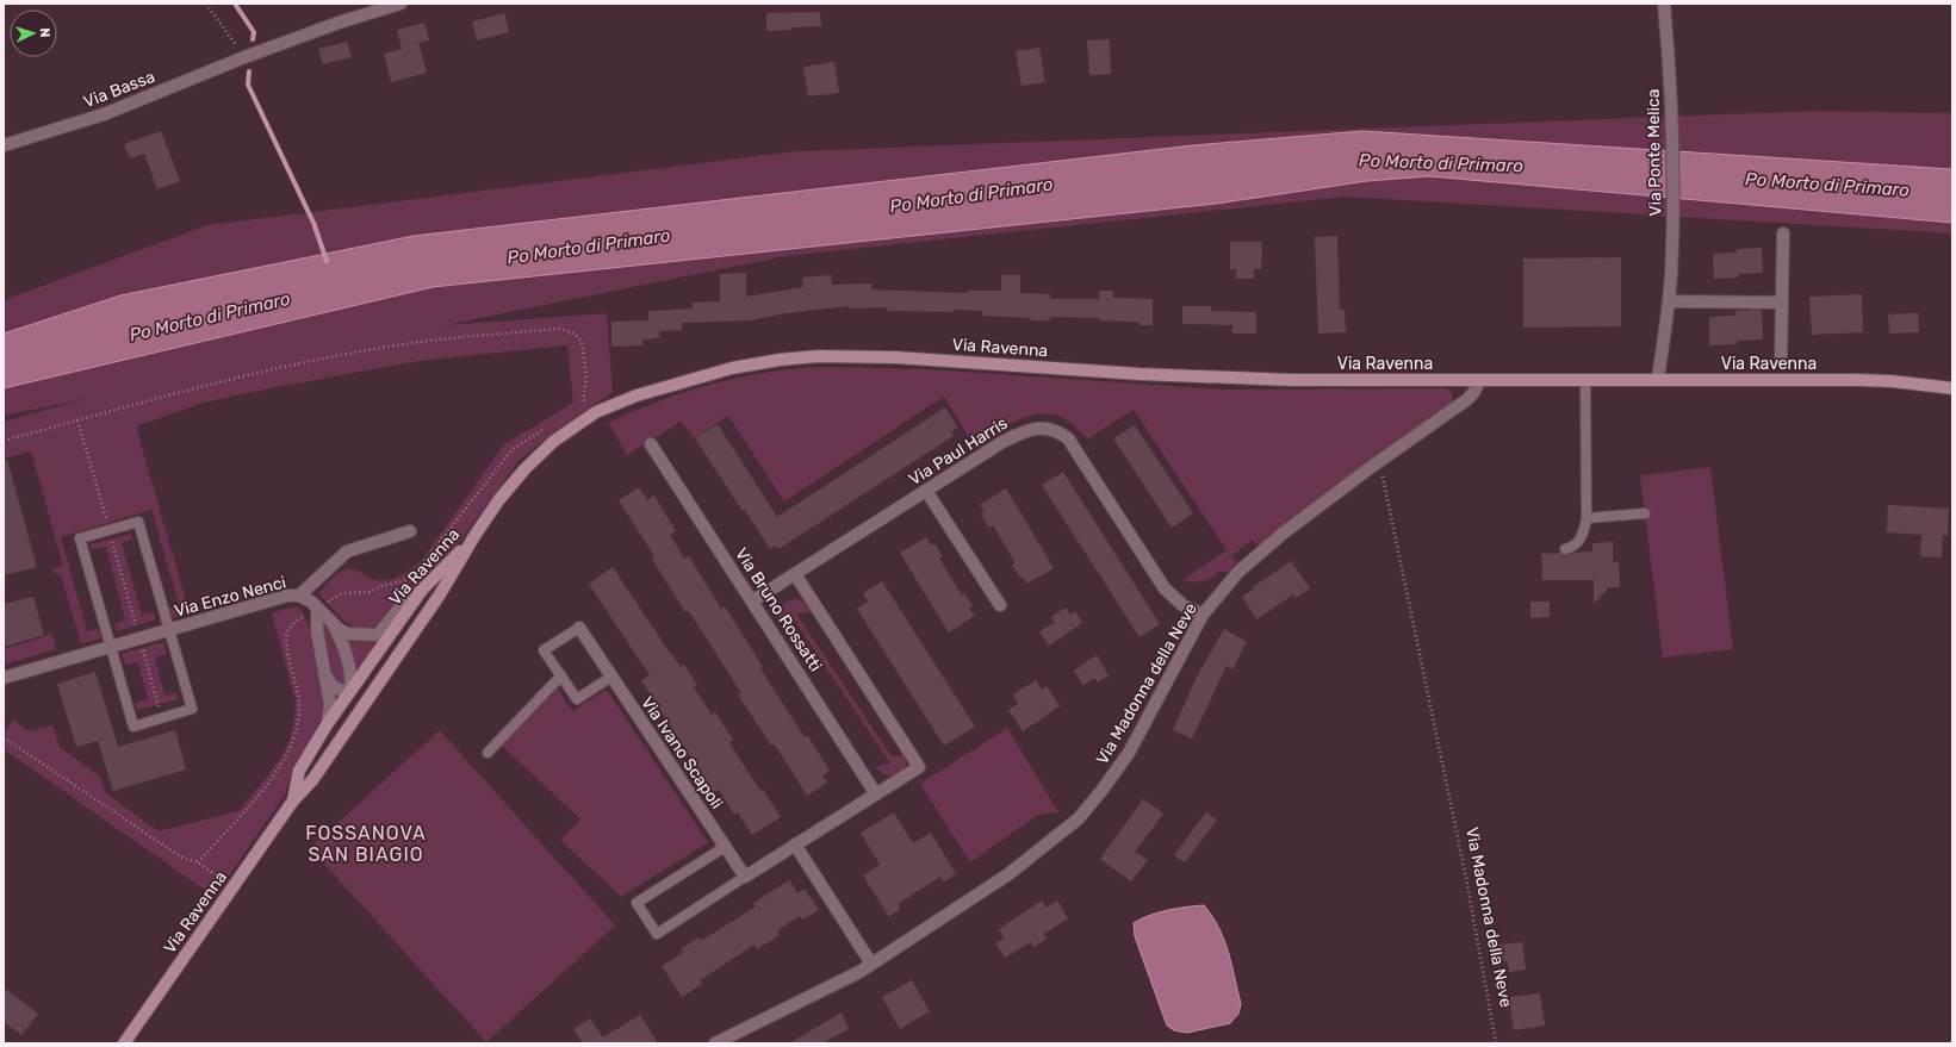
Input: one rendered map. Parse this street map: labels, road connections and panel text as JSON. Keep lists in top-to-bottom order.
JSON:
{
  "streets": {
    "main road": ["Via Ravenna"],
    "street": [
      "Via Bassa",
      "Via Ponte Melica",
      "Via Paul Harris",
      "Via Enzo Nenci",
      "Via Bruno Rossatti",
      "Via Madonna della Neve",
      "Via Ivano Scapoli"
    ]
  },
  "crossings": [
    ["Via Ponte Melica", "Via Ravenna"],
    ["Via Ravenna", "Via Enzo Nenci"],
    ["Via Ravenna", "Via Madonna della Neve"],
    ["Via Paul Harris", "Via Bruno Rossatti"],
    ["Via Paul Harris", "Via Madonna della Neve"]
  ],
  "districts": ["FOSSANOVA SAN BIAGIO"],
  "water": ["Po Morto di Primaro"],
  "north": "right"
}
